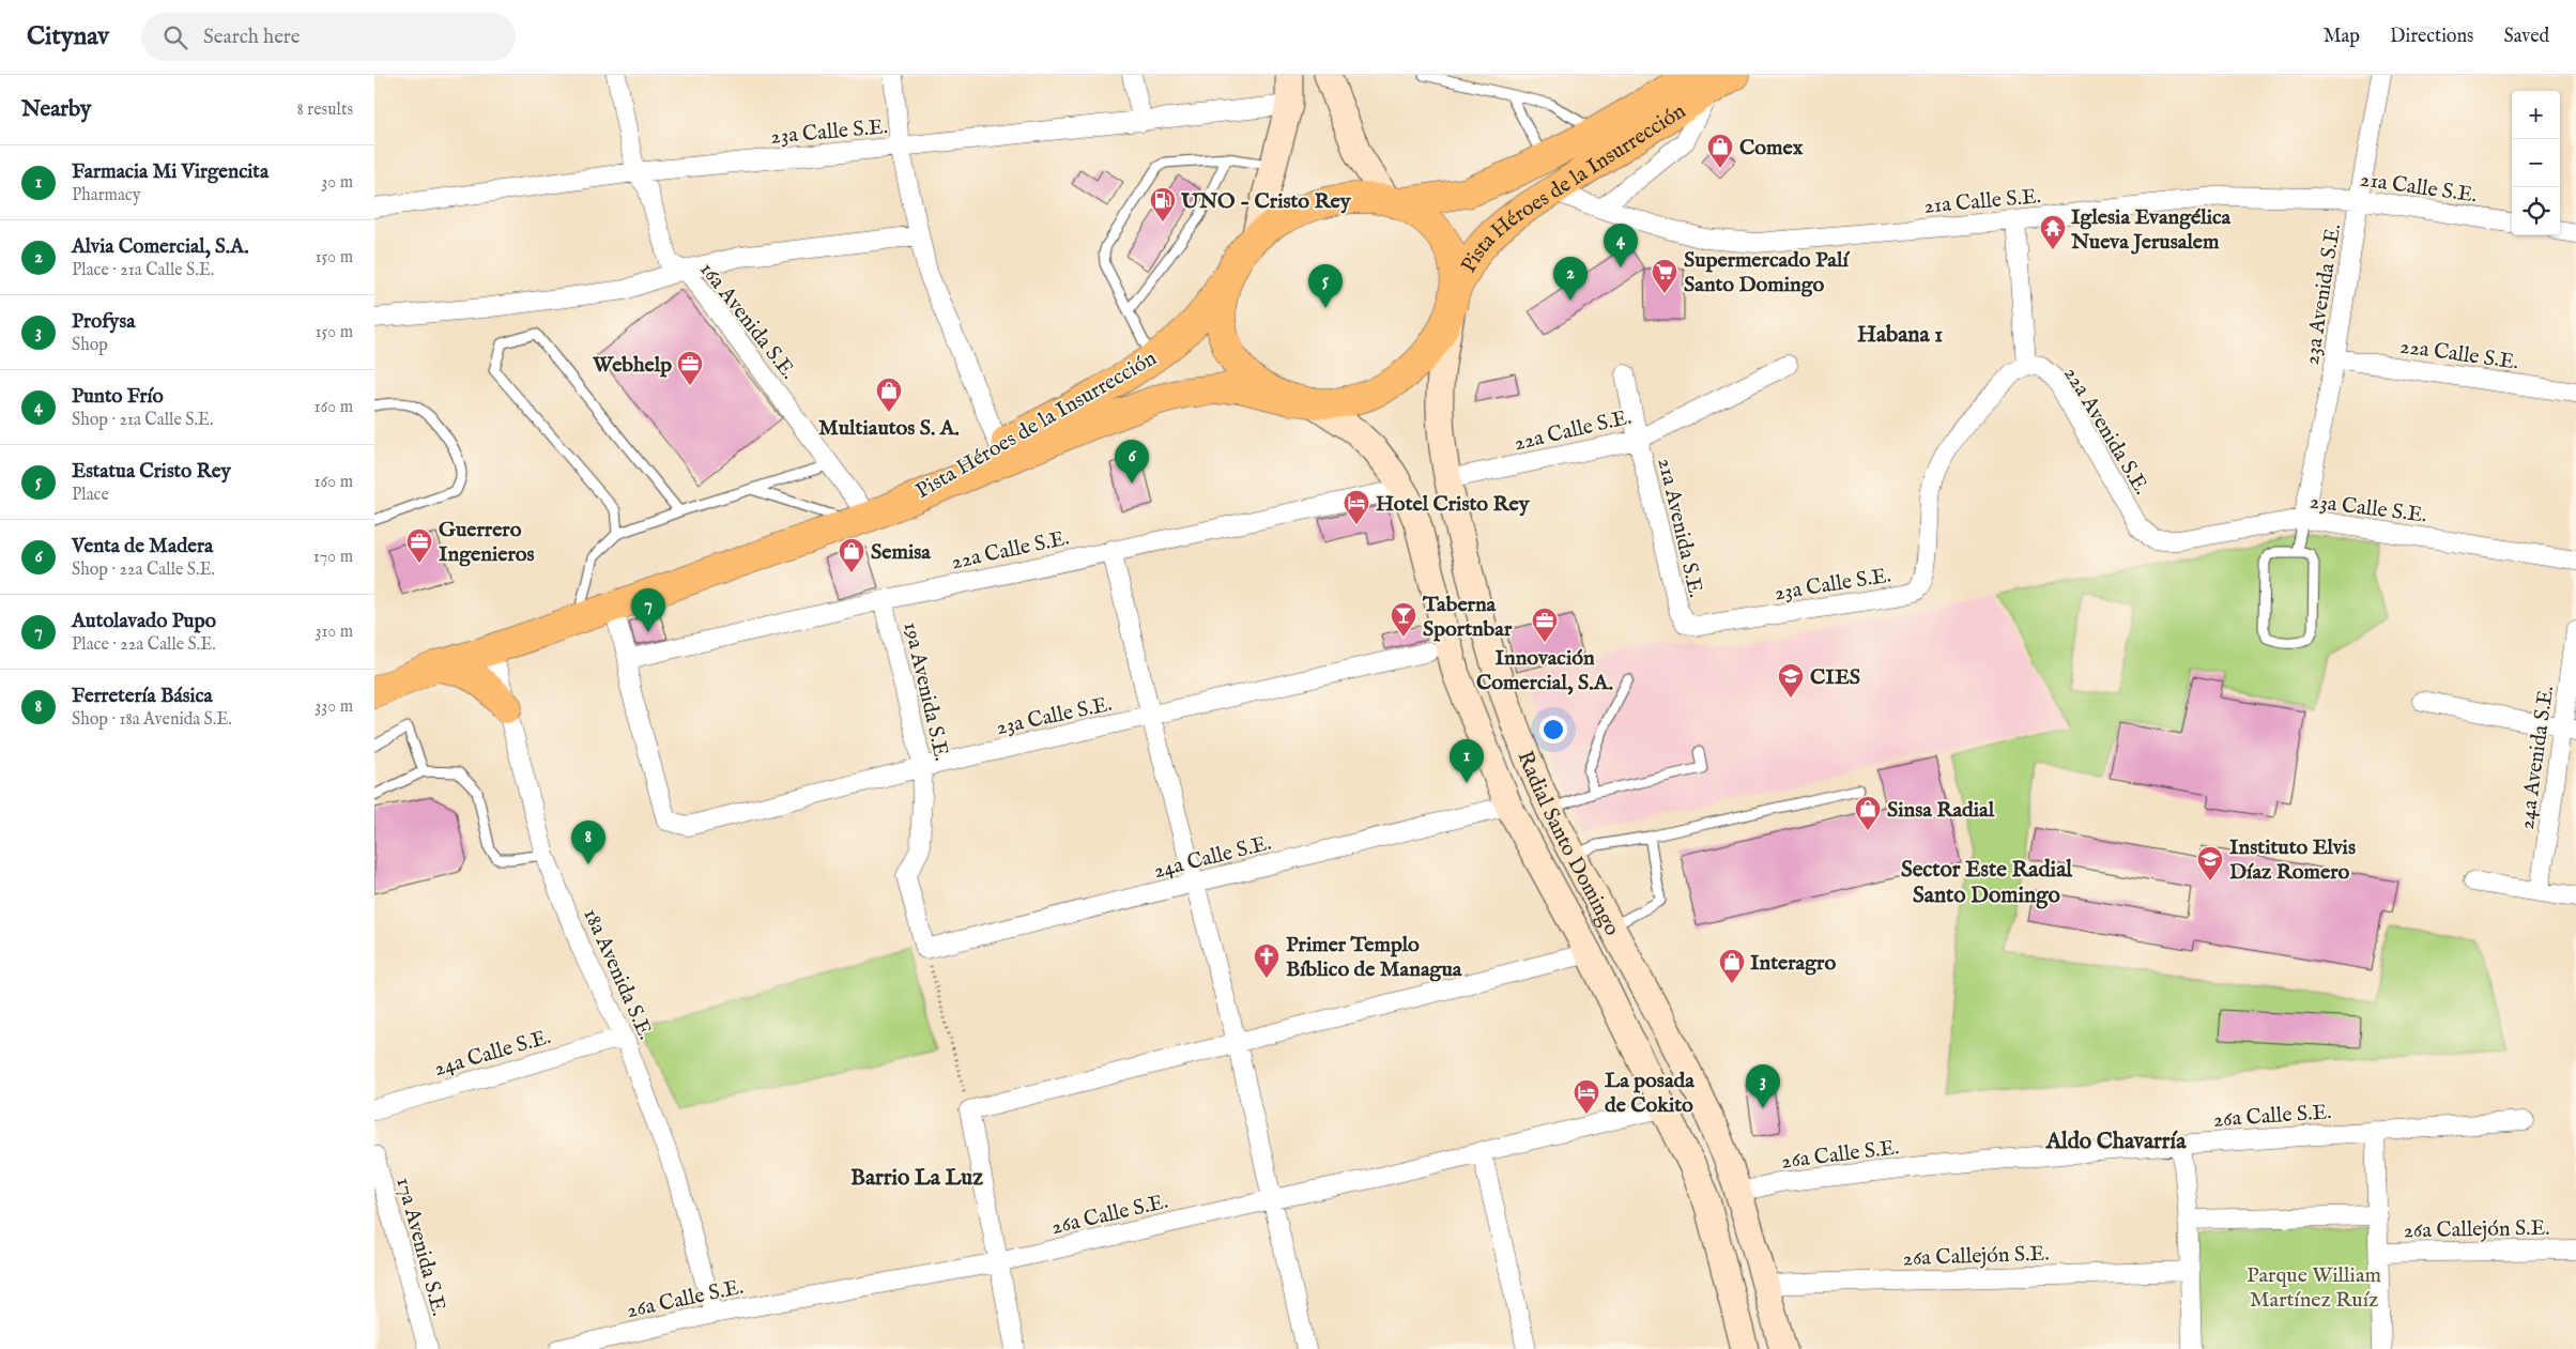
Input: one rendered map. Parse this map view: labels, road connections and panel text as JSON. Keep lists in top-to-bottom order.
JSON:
{
  "streets": {
    "main road": ["Pista Héroes de la Insurrección", "Radial Santo Domingo"],
    "street": [
      "23a Calle S.E.",
      "21a Calle S.E.",
      "23a Avenida S.E.",
      "16a Avenida S.E.",
      "22a Calle S.E.",
      "22a Avenida S.E.",
      "21a Avenida S.E.",
      "19a Avenida S.E.",
      "24a Avenida S.E.",
      "24a Calle S.E.",
      "18a Avenida S.E.",
      "26a Calle S.E.",
      "26a Callejón S.E.",
      "17a Avenida S.E."
    ]
  },
  "crossings": [
    ["23a Calle S.E.", "23a Avenida S.E."],
    ["23a Calle S.E.", "16a Avenida S.E."],
    ["23a Calle S.E.", "22a Calle S.E."],
    ["23a Calle S.E.", "22a Avenida S.E."],
    ["23a Calle S.E.", "21a Avenida S.E."],
    ["23a Calle S.E.", "19a Avenida S.E."],
    ["21a Calle S.E.", "Pista Héroes de la Insurrección"],
    ["21a Calle S.E.", "23a Avenida S.E."],
    ["Pista Héroes de la Insurrección", "16a Avenida S.E."],
    ["Pista Héroes de la Insurrección", "Radial Santo Domingo"],
    ["Pista Héroes de la Insurrección", "18a Avenida S.E."],
    ["23a Avenida S.E.", "22a Calle S.E."],
    ["22a Calle S.E.", "21a Avenida S.E."],
    ["22a Calle S.E.", "19a Avenida S.E."],
    ["22a Calle S.E.", "Radial Santo Domingo"],
    ["19a Avenida S.E.", "24a Calle S.E."],
    ["Radial Santo Domingo", "24a Calle S.E."],
    ["Radial Santo Domingo", "26a Calle S.E."],
    ["Radial Santo Domingo", "26a Callejón S.E."],
    ["24a Calle S.E.", "18a Avenida S.E."],
    ["18a Avenida S.E.", "26a Calle S.E."]
  ],
  "districts": [
    "Habana 1",
    "Sector Este Radial Santo Domingo",
    "Aldo Chavarría",
    "Barrio La Luz"
  ],
  "parks": ["Parque William Martínez Ruíz"],
  "places": {
    "shop": [
      "Comex",
      "Multiautos S. A.",
      "Semisa",
      "Sinsa Radial",
      "Interagro"
    ],
    "fuel station": ["UNO - Cristo Rey"],
    "temple": ["Iglesia Evangélica Nueva Jerusalem"],
    "supermarket": ["Supermercado Palí Santo Domingo"],
    "office": ["Webhelp", "Guerrero Ingenieros", "Innovación Comercial, S.A."],
    "hotel": ["Hotel Cristo Rey", "La posada de Cokito"],
    "bar": ["Taberna Sportnbar"],
    "school or university": ["CIES", "Instituto Elvis Díaz Romero"],
    "church": ["Primer Templo Bíblico de Managua"]
  },
  "page": {
    "header": "Citynav",
    "search": "Search here",
    "nav": ["Map", "Directions", "Saved"],
    "heading": ["Nearby", "8 results"],
    "map_buttons": ["+", "−"],
    "list": [
      {
        "mark": "1",
        "name": "Farmacia Mi Virgencita",
        "note": "Pharmacy",
        "value": "30 m"
      },
      {
        "mark": "2",
        "name": "Alvia Comercial, S.A.",
        "note": "Place · 21a Calle S.E.",
        "value": "150 m"
      },
      {
        "mark": "3",
        "name": "Profysa",
        "note": "Shop",
        "value": "150 m"
      },
      {
        "mark": "4",
        "name": "Punto Frío",
        "note": "Shop · 21a Calle S.E.",
        "value": "160 m"
      },
      {
        "mark": "5",
        "name": "Estatua Cristo Rey",
        "note": "Place",
        "value": "160 m"
      },
      {
        "mark": "6",
        "name": "Venta de Madera",
        "note": "Shop · 22a Calle S.E.",
        "value": "170 m"
      },
      {
        "mark": "7",
        "name": "Autolavado Pupo",
        "note": "Place · 22a Calle S.E.",
        "value": "310 m"
      },
      {
        "mark": "8",
        "name": "Ferretería Básica",
        "note": "Shop · 18a Avenida S.E.",
        "value": "330 m"
      }
    ],
    "pins": [
      "4",
      "2",
      "5",
      "6",
      "7",
      "1",
      "8",
      "3"
    ]
  }
}
